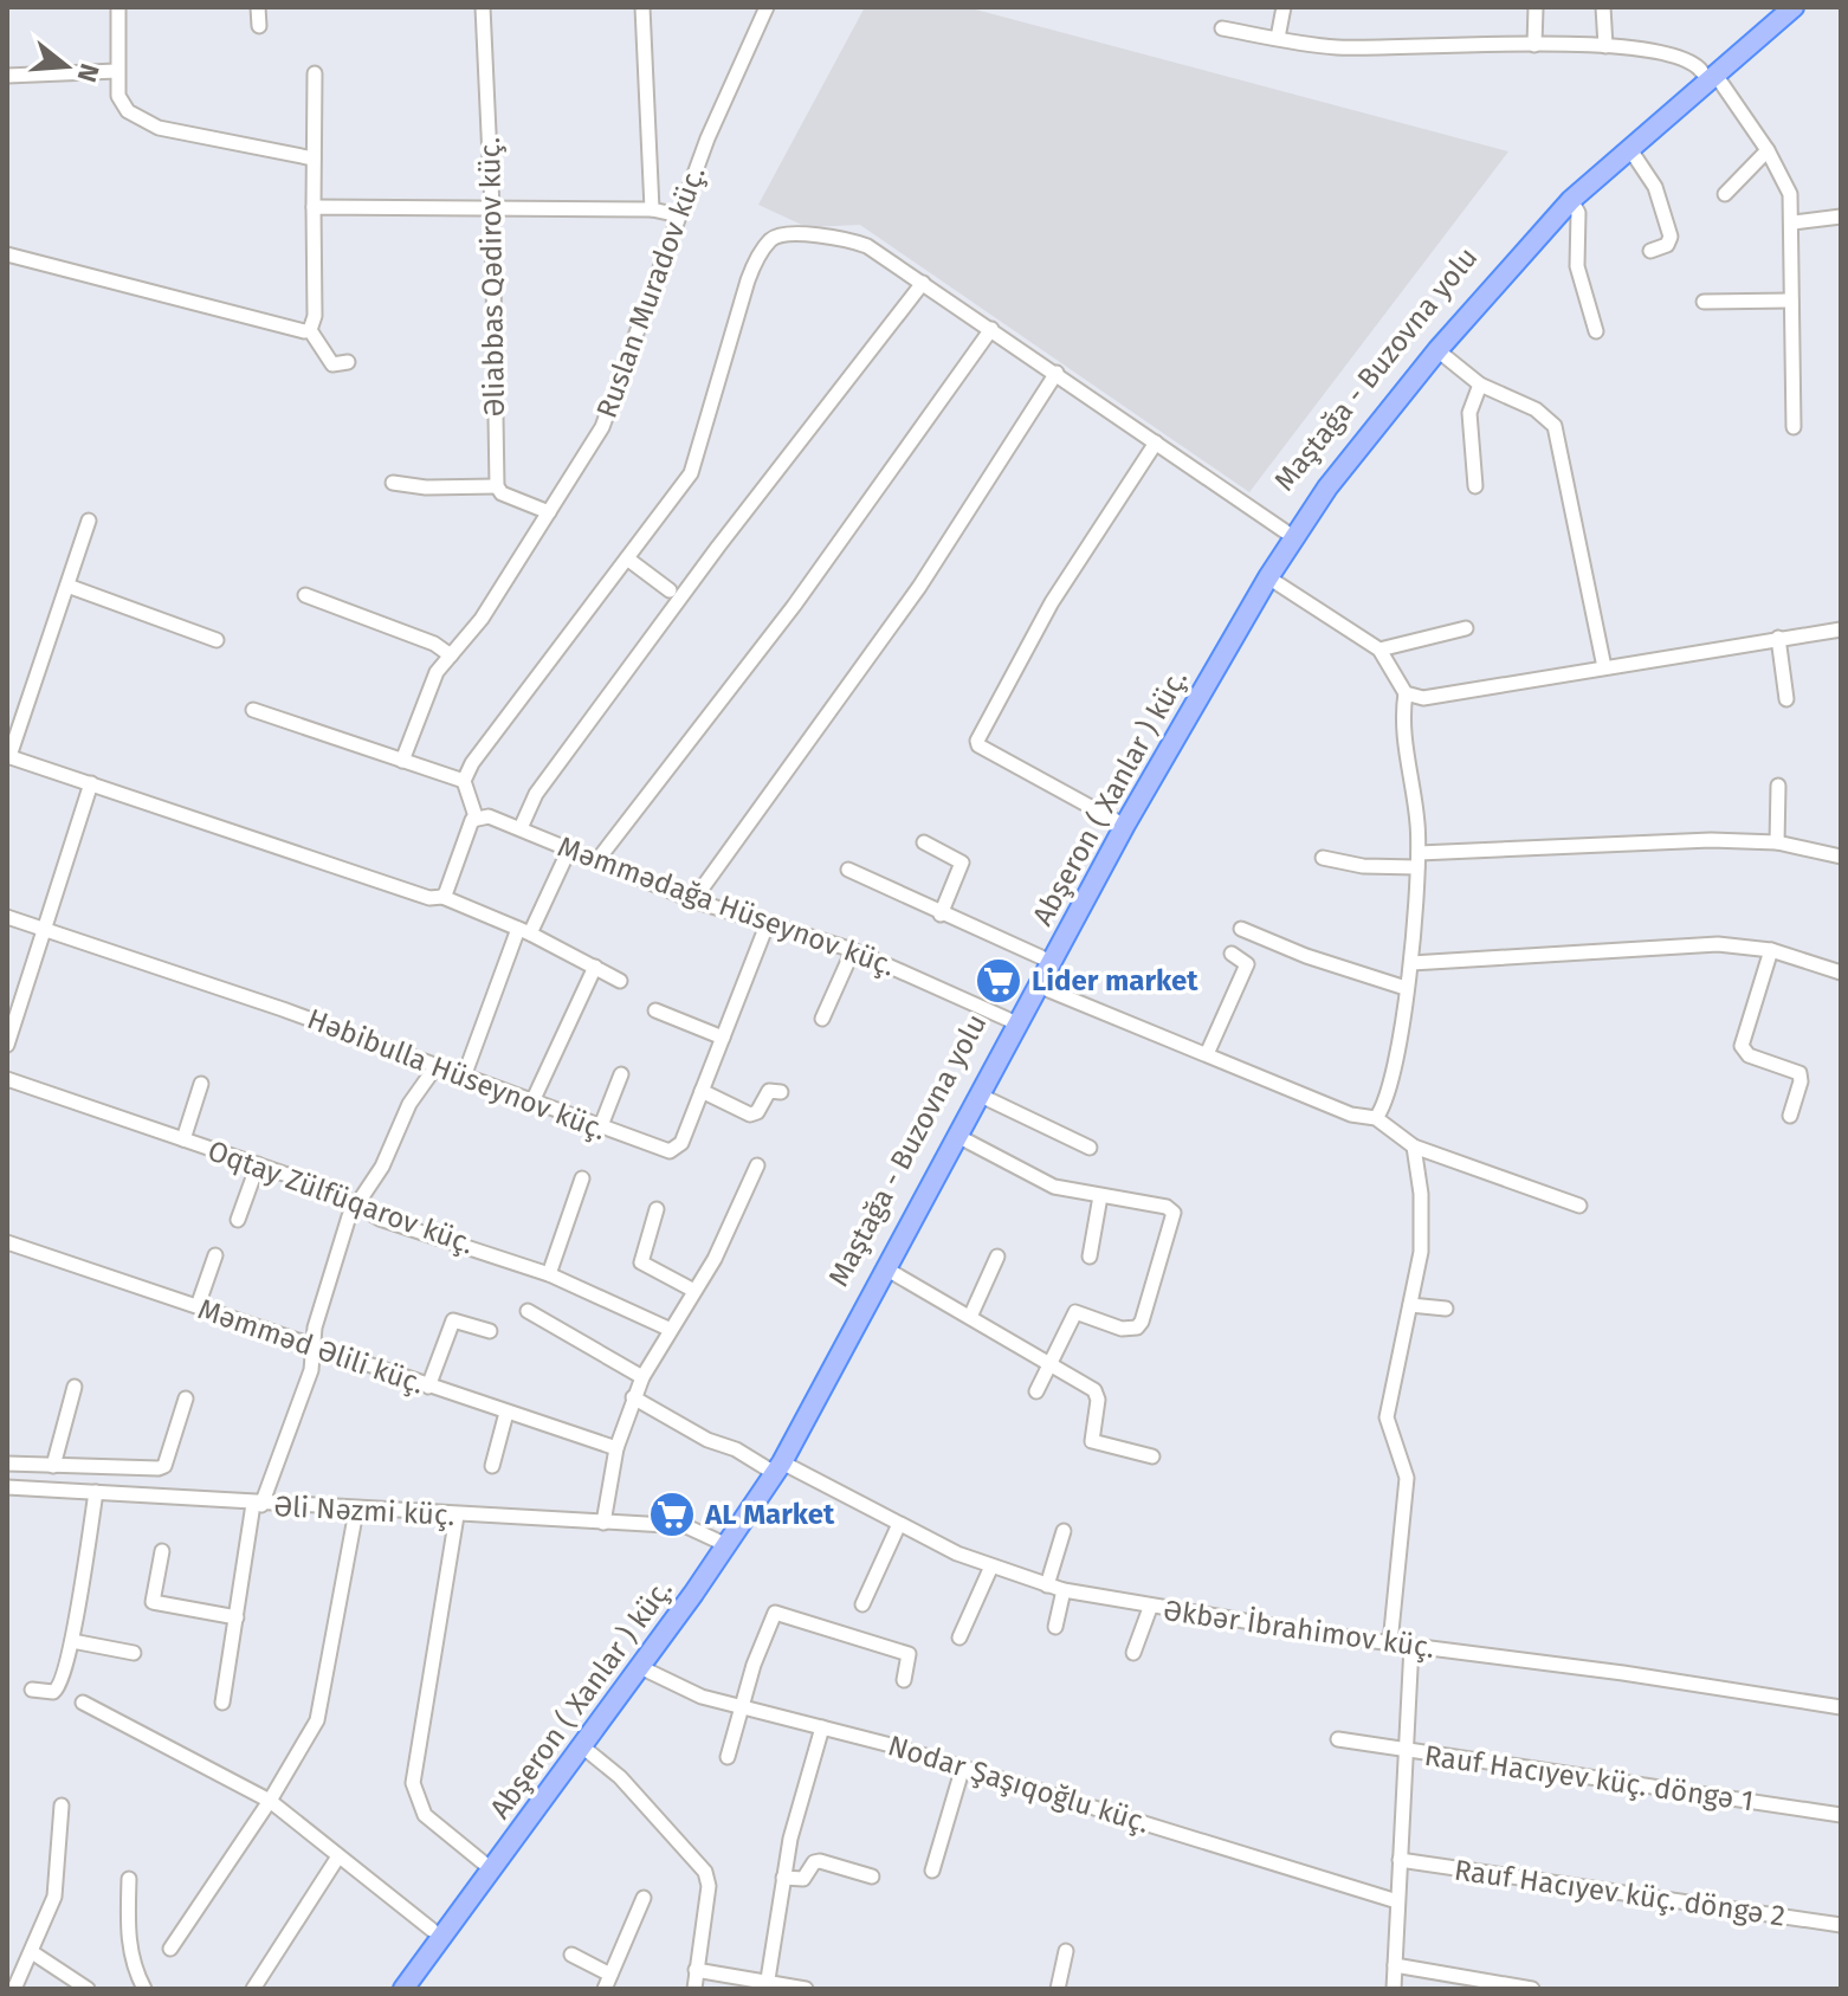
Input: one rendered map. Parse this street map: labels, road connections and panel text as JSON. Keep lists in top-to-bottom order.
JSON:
{
  "streets": {
    "main road": ["Maştağa - Buzovna yolu", "Abşeron ( Xanlar ) küç."],
    "street": [
      "Əliabbas Qədirov küç.",
      "Ruslan Muradov küç.",
      "Məmmədağa Hüseynov küç.",
      "Həbibulla Hüseynov küç.",
      "Oqtay Zülfüqarov küç.",
      "Məmməd Əlili küç.",
      "Əli Nəzmi küç.",
      "Əkbər İbrahimov küç.",
      "Rauf Hacıyev küç. döngə 1",
      "Nodar Şaşıqoğlu küç.",
      "Rauf Hacıyev küç. döngə 2"
    ]
  },
  "crossings": [
    ["Maştağa - Buzovna yolu", "Abşeron ( Xanlar ) küç."],
    ["Maştağa - Buzovna yolu", "Məmmədağa Hüseynov küç."],
    ["Maştağa - Buzovna yolu", "Əli Nəzmi küç."],
    ["Maştağa - Buzovna yolu", "Əkbər İbrahimov küç."],
    ["Abşeron ( Xanlar ) küç.", "Əli Nəzmi küç."],
    ["Abşeron ( Xanlar ) küç.", "Əkbər İbrahimov küç."],
    ["Abşeron ( Xanlar ) küç.", "Nodar Şaşıqoğlu küç."],
    ["Məmmədağa Hüseynov küç.", "Həbibulla Hüseynov küç."]
  ],
  "places": {
    "supermarket": ["Lider market", "AL Market"]
  },
  "north": "right"
}
